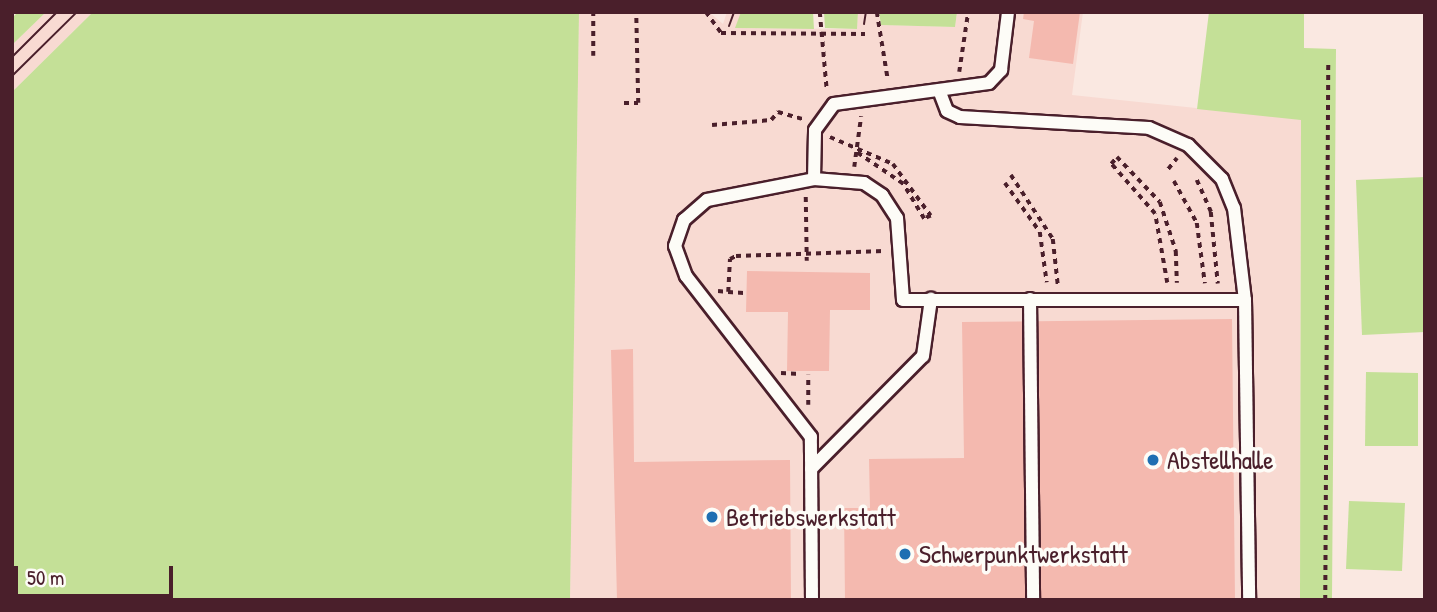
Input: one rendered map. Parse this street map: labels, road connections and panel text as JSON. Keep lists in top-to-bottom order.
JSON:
{
  "places": ["Abstellhalle", "Betriebswerkstatt", "Schwerpunktwerkstatt"],
  "scale_bar": "50 m"
}
